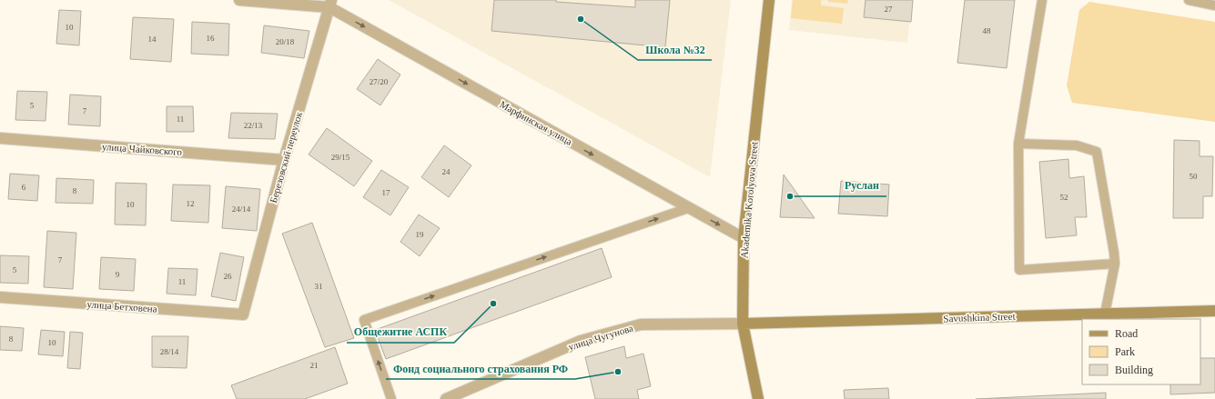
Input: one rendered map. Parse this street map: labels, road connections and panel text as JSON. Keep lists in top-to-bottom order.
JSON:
{
  "streets": {
    "main road": ["Akademika Korolyova Street", "Savushkina Street"],
    "street": [
      "Марфинская улица",
      "улица Чайковского",
      "Березовский переулок",
      "улица Бетховена",
      "улица Чугунова"
    ]
  },
  "crossings": [
    ["Марфинская улица", "Березовский переулок"],
    ["Марфинская улица", "Akademika Korolyova Street"],
    ["улица Чайковского", "Березовский переулок"],
    ["Березовский переулок", "улица Бетховена"],
    ["Akademika Korolyova Street", "Savushkina Street"],
    ["Akademika Korolyova Street", "улица Чугунова"],
    ["Savushkina Street", "улица Чугунова"]
  ],
  "one_way": ["Марфинская улица"],
  "places": [
    "Школа №32",
    "Руслан",
    "Общежитие АСПК",
    "Фонд социального страхования РФ"
  ],
  "house_numbers": [
    "27",
    "10",
    "48",
    "16",
    "14",
    "20/18",
    "27/20",
    "5",
    "7",
    "11",
    "22/13",
    "29/15",
    "24",
    "50",
    "6",
    "8",
    "17",
    "52",
    "12",
    "10",
    "24/14",
    "19",
    "7",
    "5",
    "9",
    "26",
    "11",
    "31",
    "8",
    "10",
    "28/14",
    "21"
  ],
  "legend": ["Road", "Park", "Building"]
}
